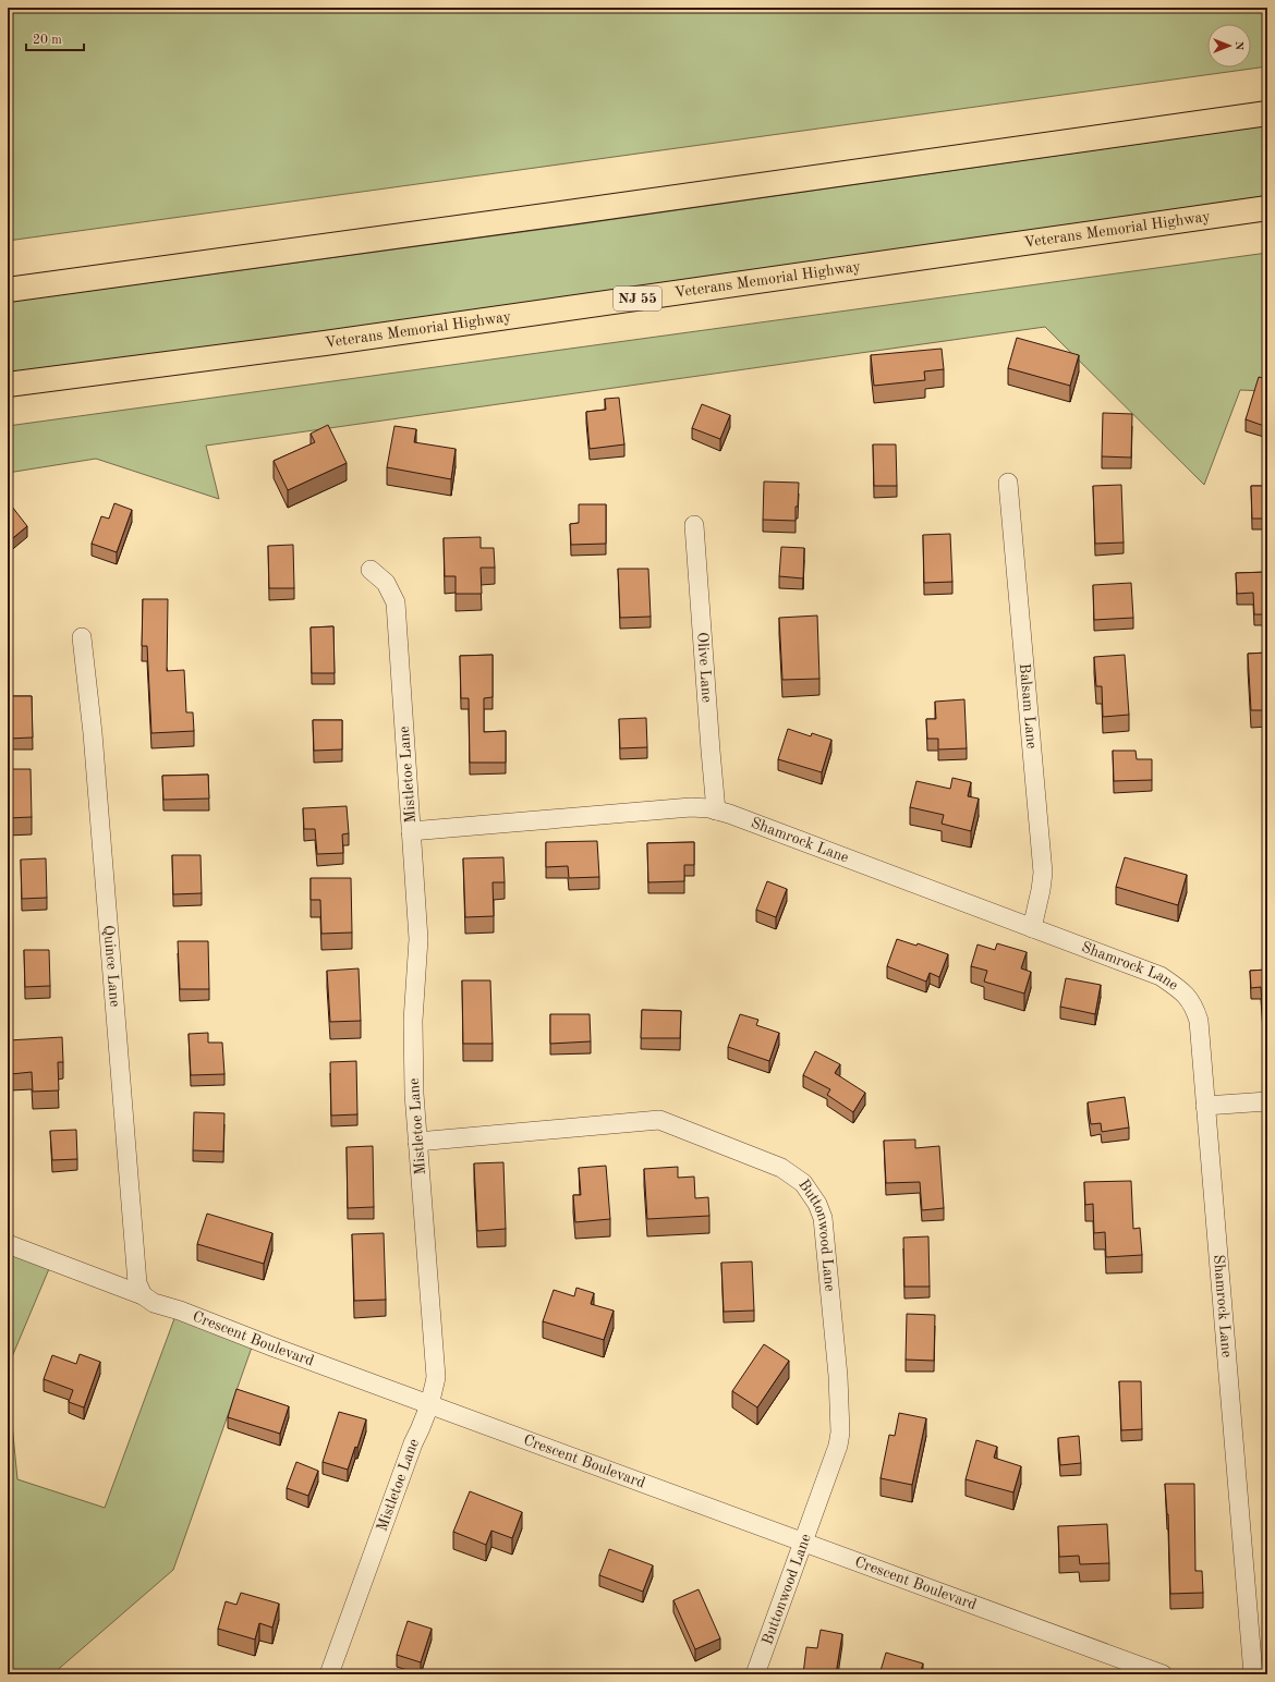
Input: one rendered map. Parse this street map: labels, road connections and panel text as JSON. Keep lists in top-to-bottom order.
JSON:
{
  "streets": {
    "highway": ["Veterans Memorial Highway", "NJ 55"],
    "street": [
      "Olive Lane",
      "Balsam Lane",
      "Mistletoe Lane",
      "Shamrock Lane",
      "Quince Lane",
      "Buttonwood Lane",
      "Crescent Boulevard"
    ]
  },
  "crossings": [
    ["Olive Lane", "Shamrock Lane"],
    ["Balsam Lane", "Shamrock Lane"],
    ["Mistletoe Lane", "Shamrock Lane"],
    ["Mistletoe Lane", "Buttonwood Lane"],
    ["Mistletoe Lane", "Crescent Boulevard"],
    ["Quince Lane", "Crescent Boulevard"],
    ["Buttonwood Lane", "Crescent Boulevard"]
  ],
  "scale_bar": "20 m",
  "north": "right"
}
